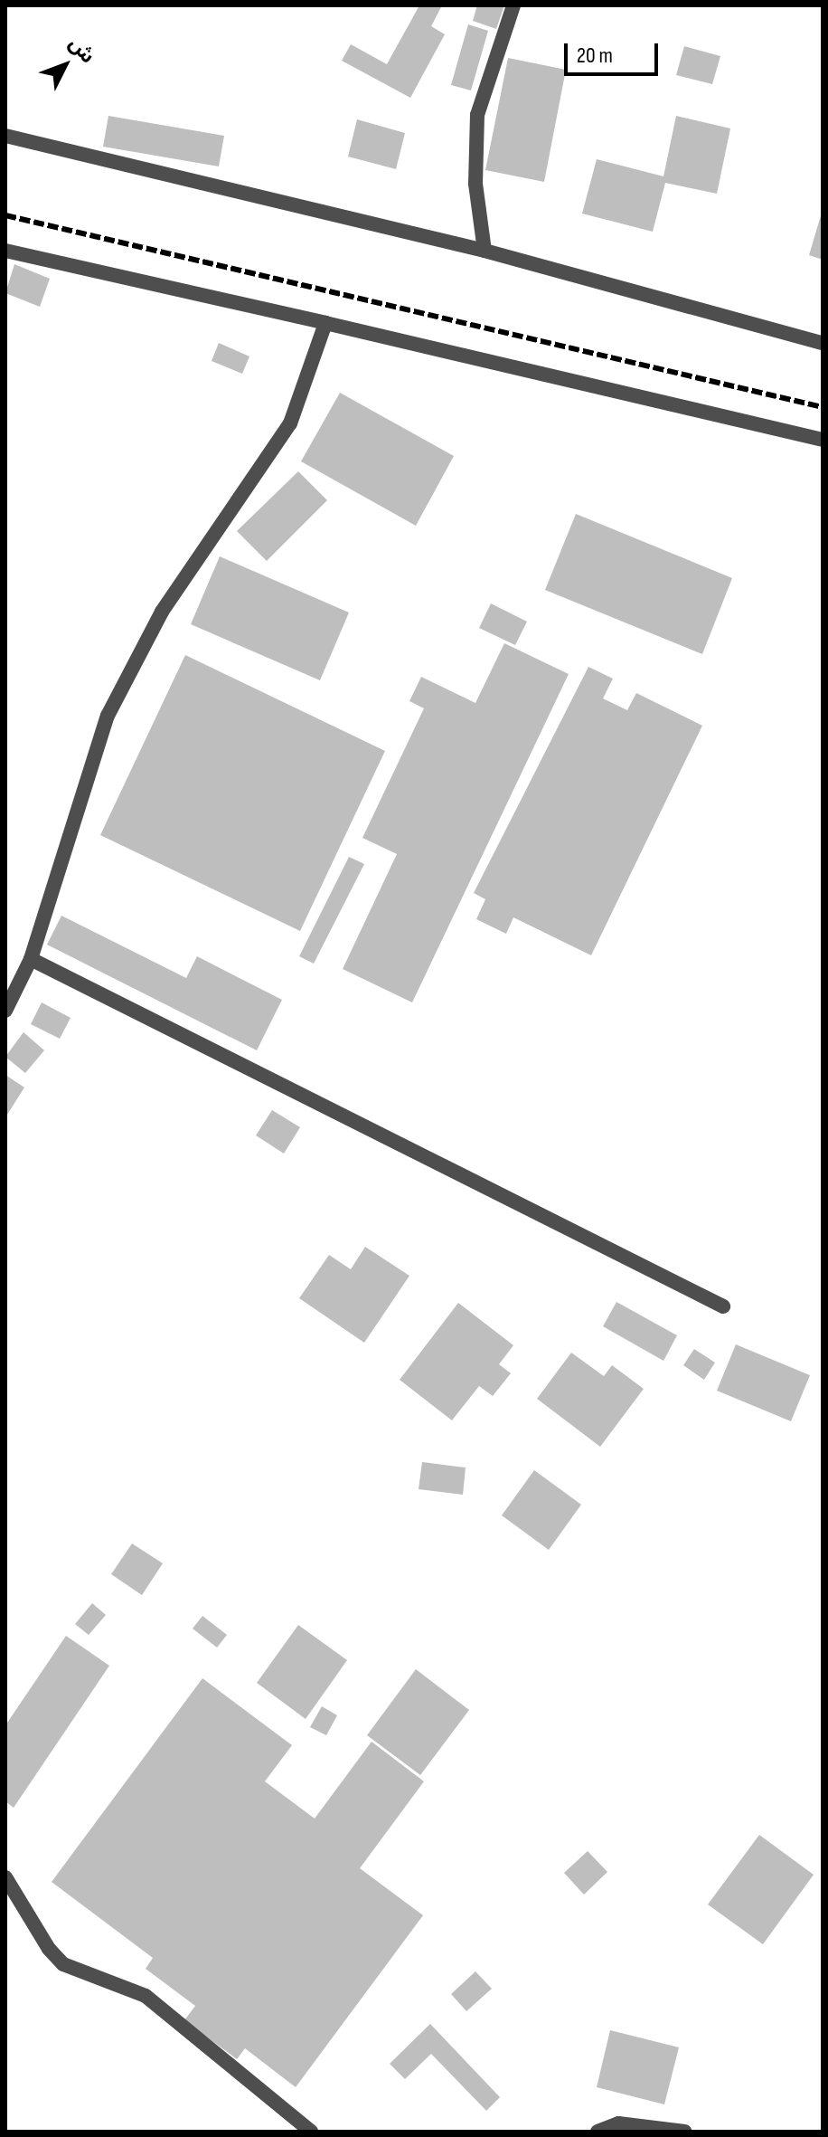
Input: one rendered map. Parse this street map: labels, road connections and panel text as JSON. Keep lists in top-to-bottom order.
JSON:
{
  "scale_bar": "20 m",
  "north": "top right"
}
